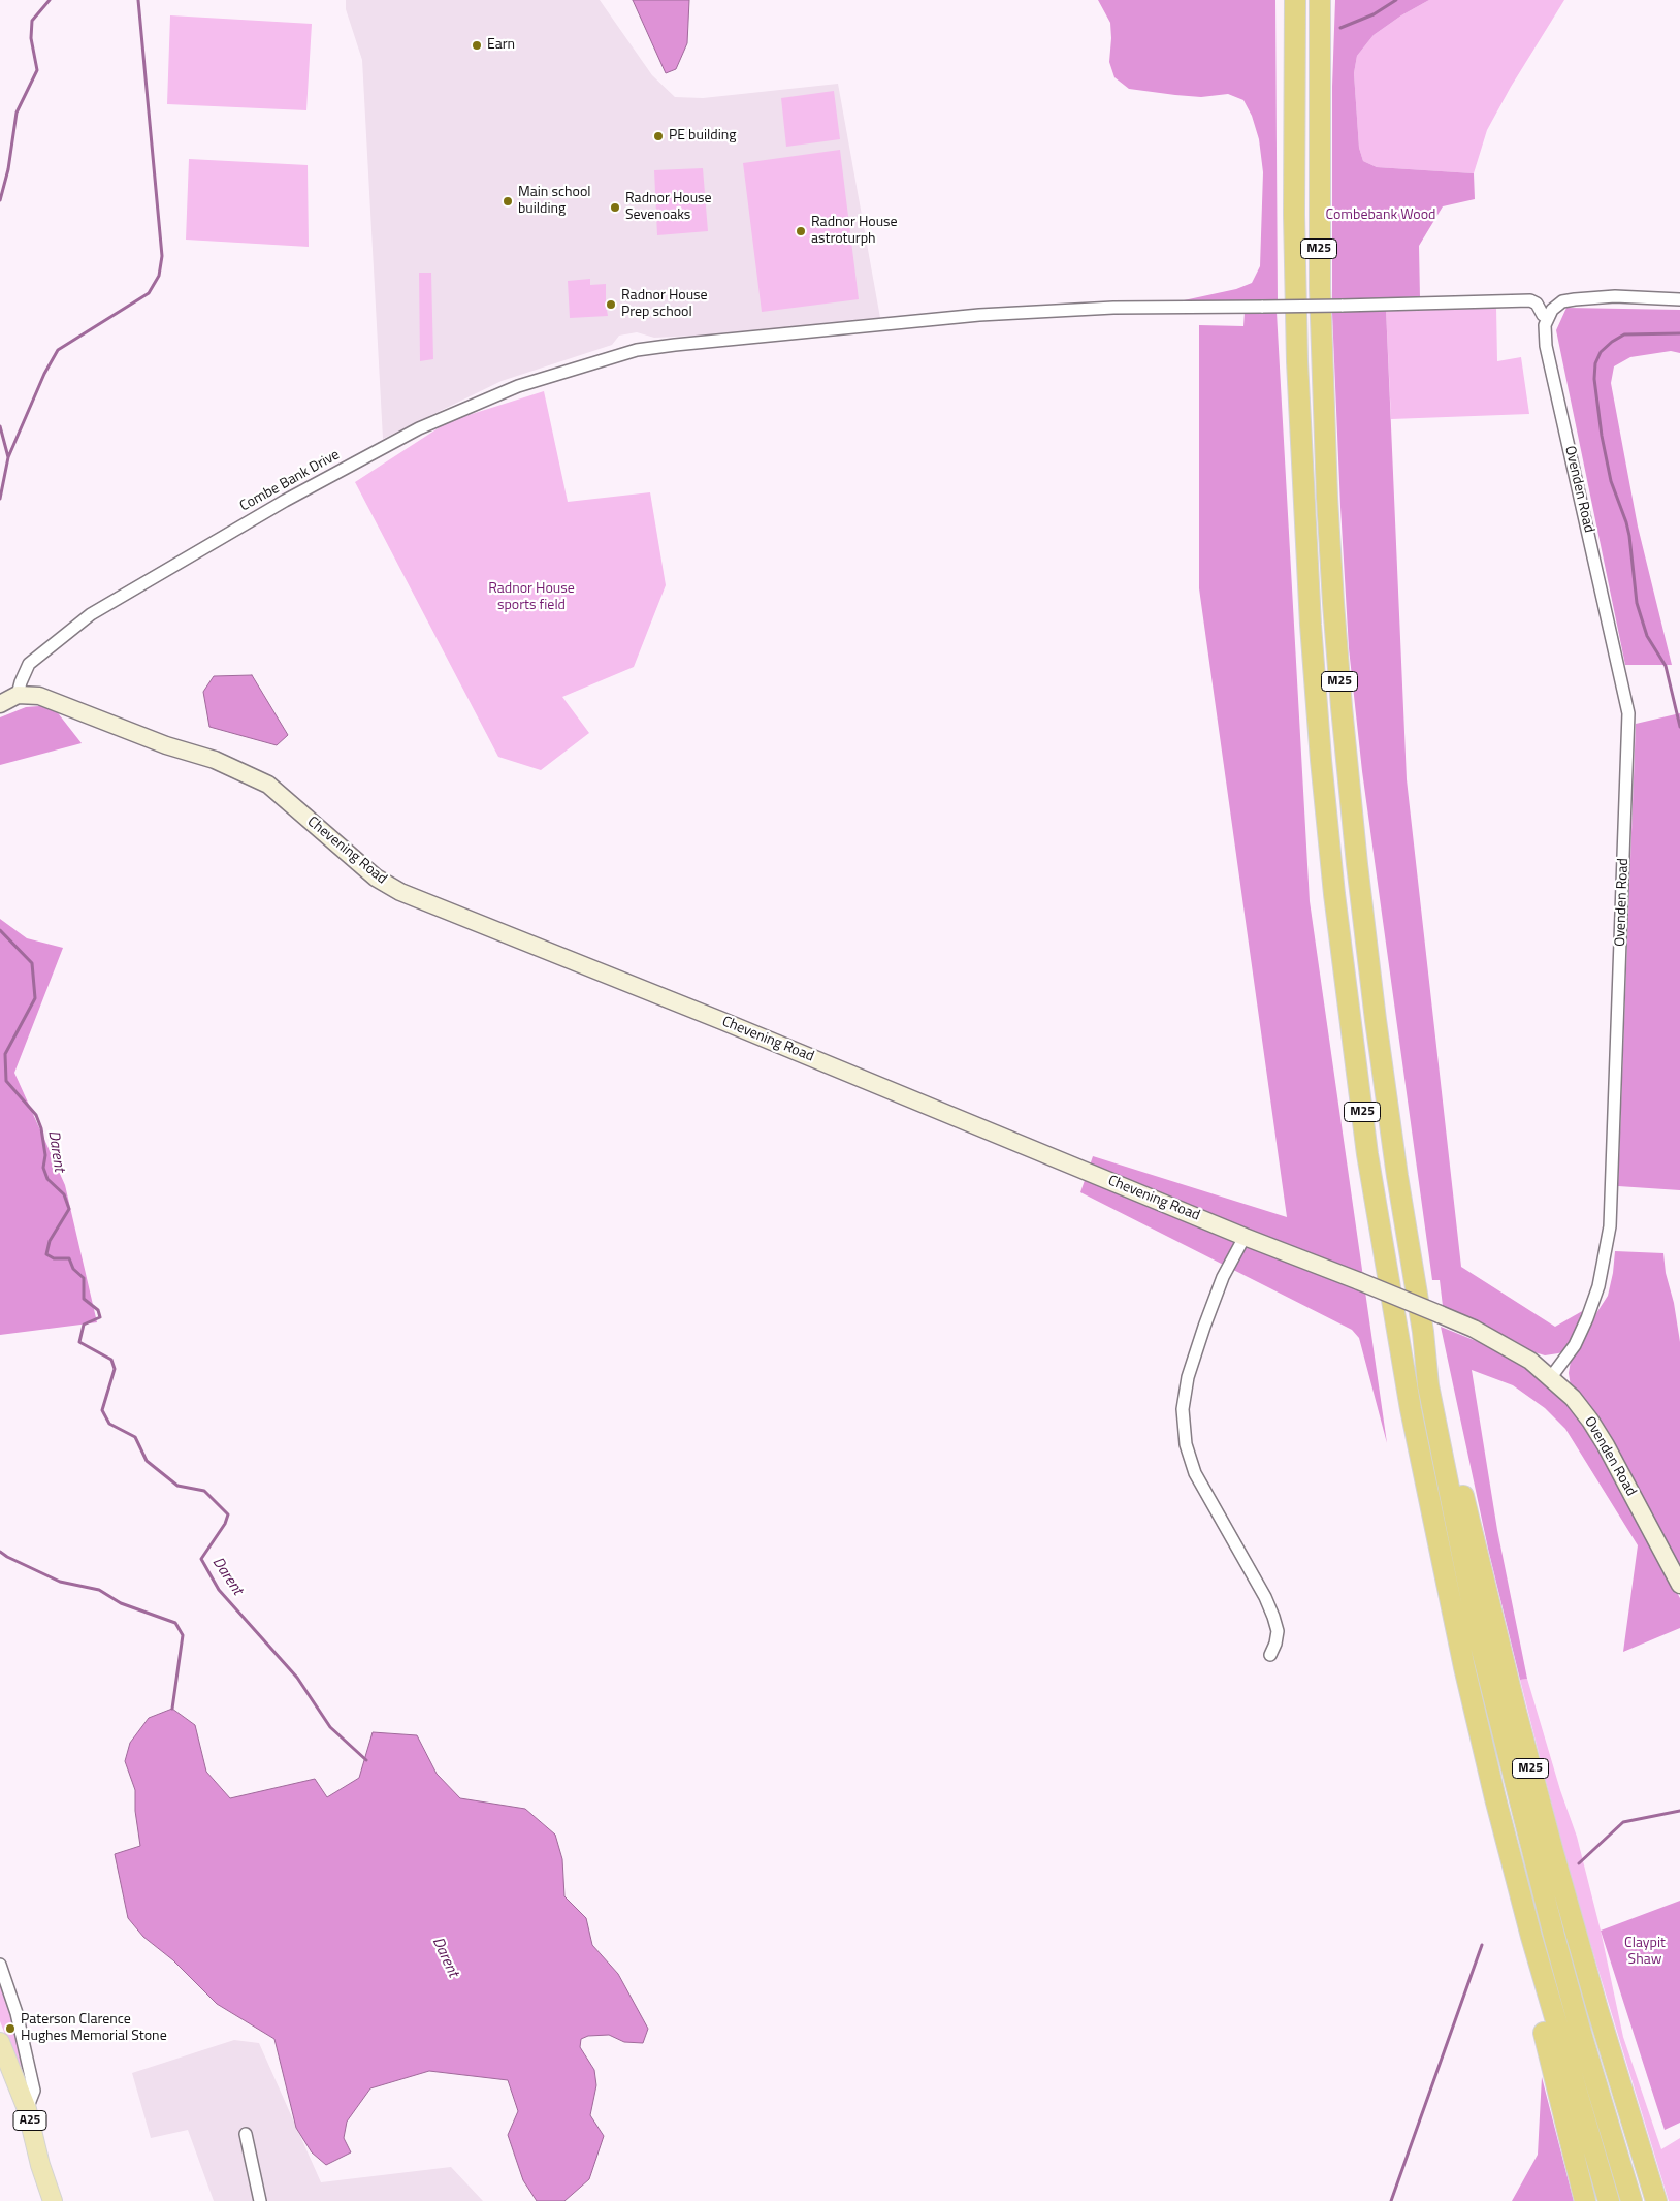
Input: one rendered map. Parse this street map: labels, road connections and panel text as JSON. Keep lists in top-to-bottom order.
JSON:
{
  "streets": {
    "highway": ["M25"],
    "main road": ["Ovenden Road", "Chevening Road", "A25"],
    "street": ["Combe Bank Drive"]
  },
  "crossings": [
    ["Combe Bank Drive", "Chevening Road"],
    ["Ovenden Road", "Chevening Road"]
  ],
  "water": ["Darent"],
  "parks": ["Combebank Wood", "Radnor House sports field", "Claypit Shaw"],
  "places": [
    "Earn",
    "PE building",
    "Main school building",
    "Radnor House Sevenoaks",
    "Radnor House astroturph",
    "Radnor House Prep school",
    "Paterson Clarence Hughes Memorial Stone"
  ]
}
